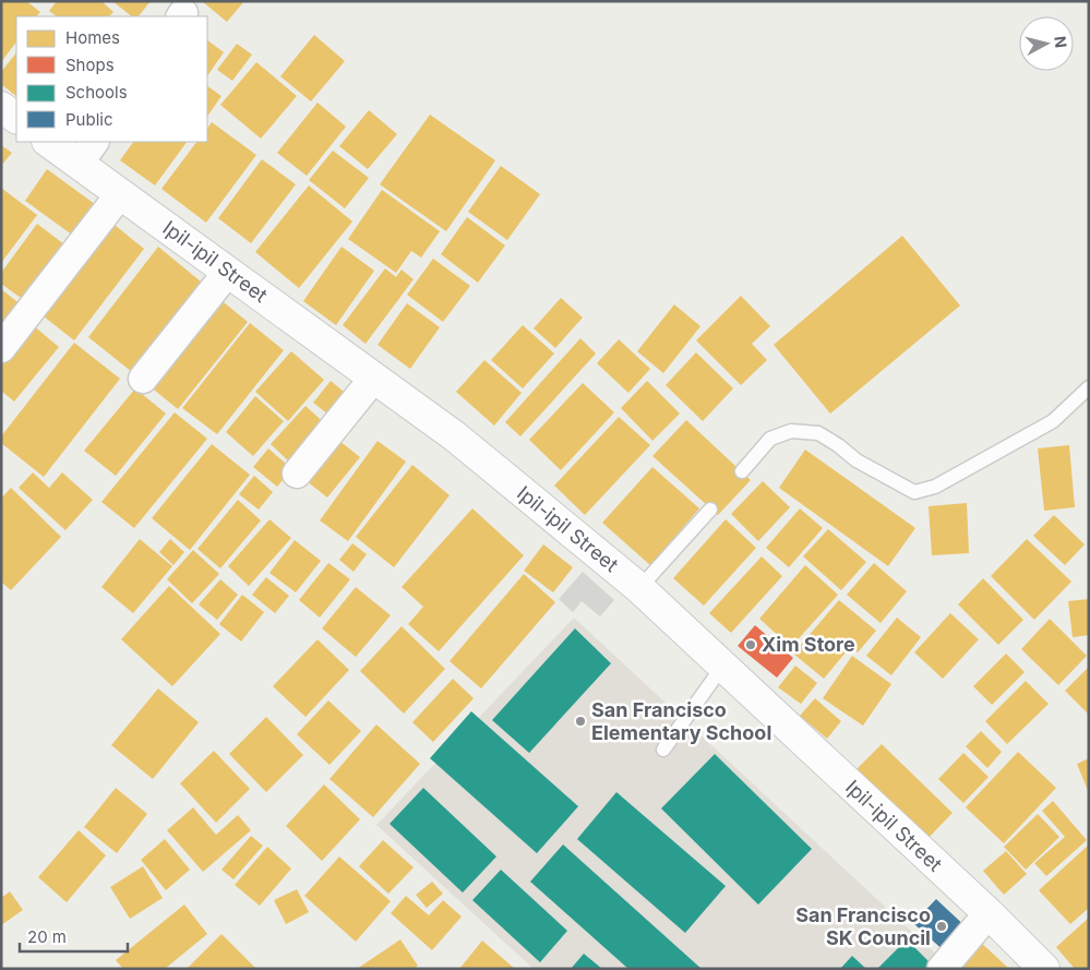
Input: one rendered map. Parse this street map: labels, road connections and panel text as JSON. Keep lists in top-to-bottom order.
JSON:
{
  "streets": {
    "street": ["Ipil-ipil Street"]
  },
  "places": ["Xim Store", "San Francisco Elementary School", "San Francisco SK Council"],
  "legend": [
    "Homes",
    "Shops",
    "Schools",
    "Public"
  ],
  "scale_bar": "20 m",
  "north": "right"
}
